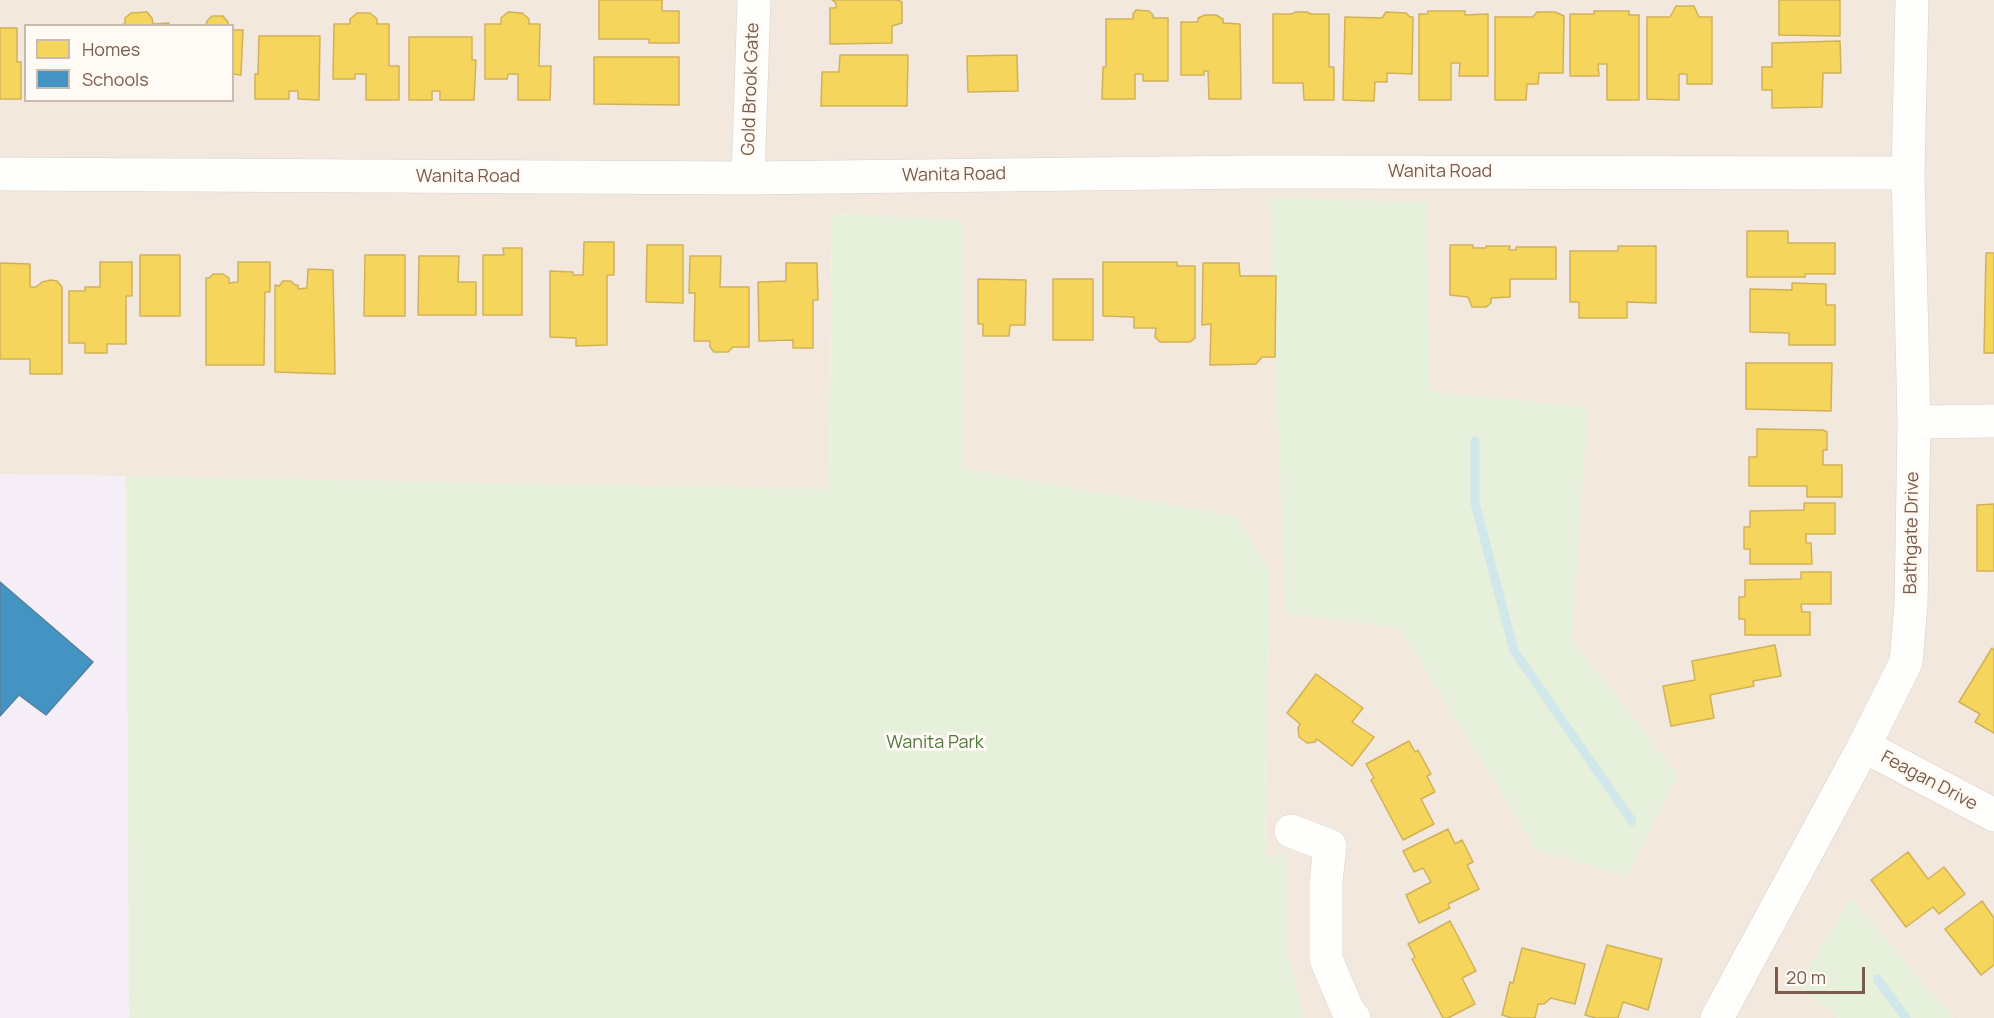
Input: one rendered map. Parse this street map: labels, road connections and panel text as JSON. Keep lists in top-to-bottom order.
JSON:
{
  "streets": {
    "street": [
      "Gold Brook Gate",
      "Wanita Road",
      "Bathgate Drive",
      "Feagan Drive"
    ]
  },
  "crossings": [
    ["Gold Brook Gate", "Wanita Road"],
    ["Wanita Road", "Bathgate Drive"],
    ["Bathgate Drive", "Feagan Drive"]
  ],
  "parks": ["Wanita Park"],
  "legend": ["Homes", "Schools"],
  "scale_bar": "20 m"
}
